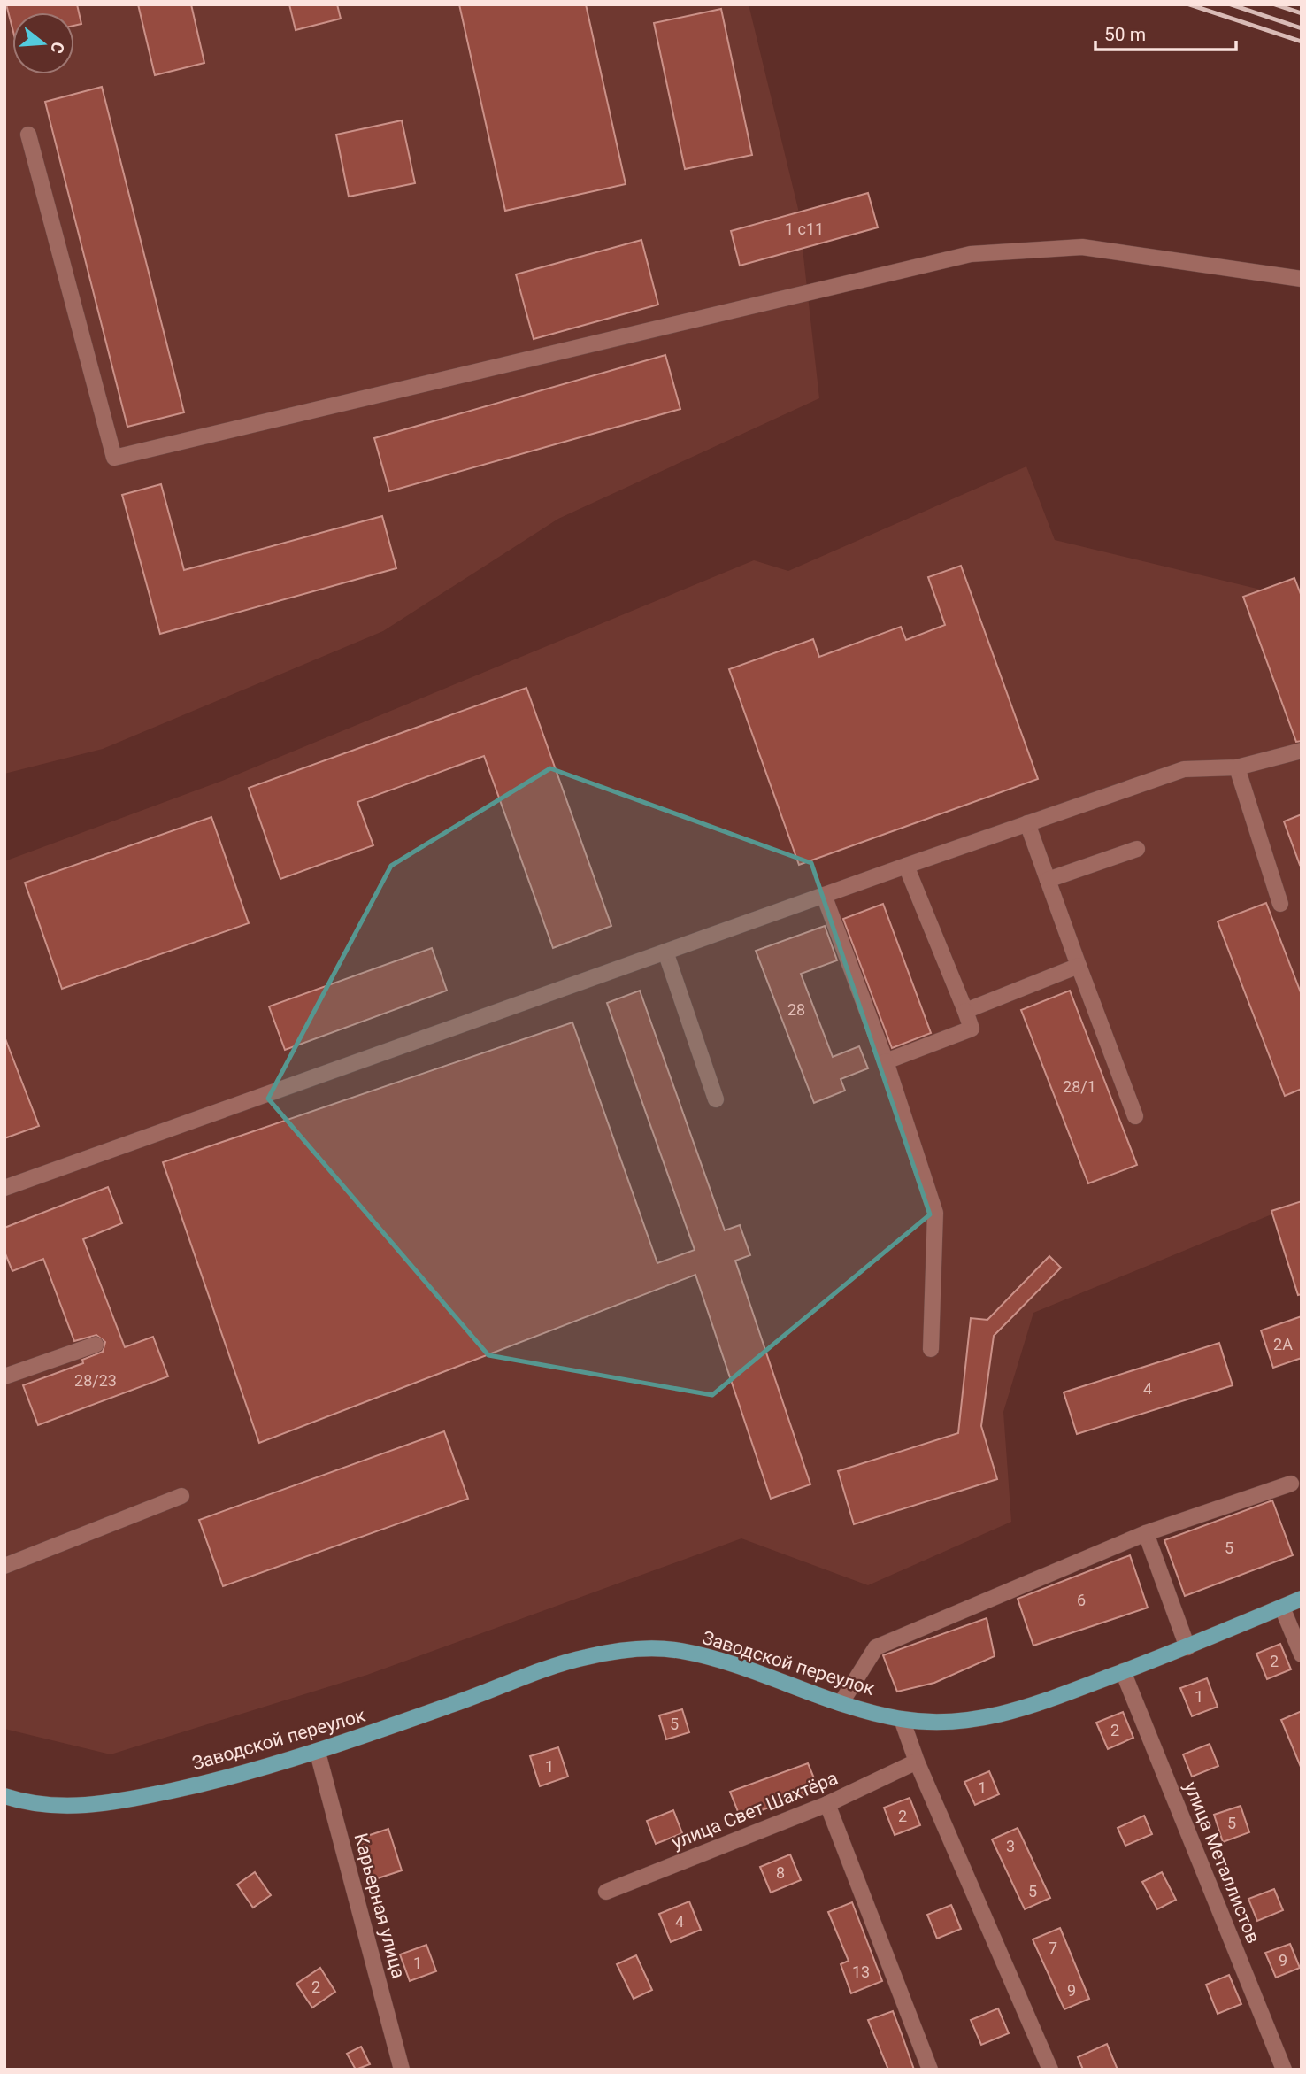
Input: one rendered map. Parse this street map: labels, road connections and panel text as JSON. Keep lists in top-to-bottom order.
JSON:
{
  "streets": {
    "main road": ["Заводской переулок"],
    "street": ["улица Свет Шахтёра", "улица Металлистов", "Карьерная улица"]
  },
  "crossings": [
    ["Заводской переулок", "улица Металлистов"],
    ["Заводской переулок", "Карьерная улица"]
  ],
  "house_numbers": [
    "1 с11",
    "28",
    "28/1",
    "2А",
    "28/23",
    "4",
    "5",
    "6",
    "2",
    "1",
    "5",
    "2",
    "1",
    "1",
    "2",
    "5",
    "3",
    "8",
    "5",
    "4",
    "7",
    "9",
    "1",
    "13",
    "2",
    "9"
  ],
  "scale_bar": "50 m",
  "north": "right"
}
